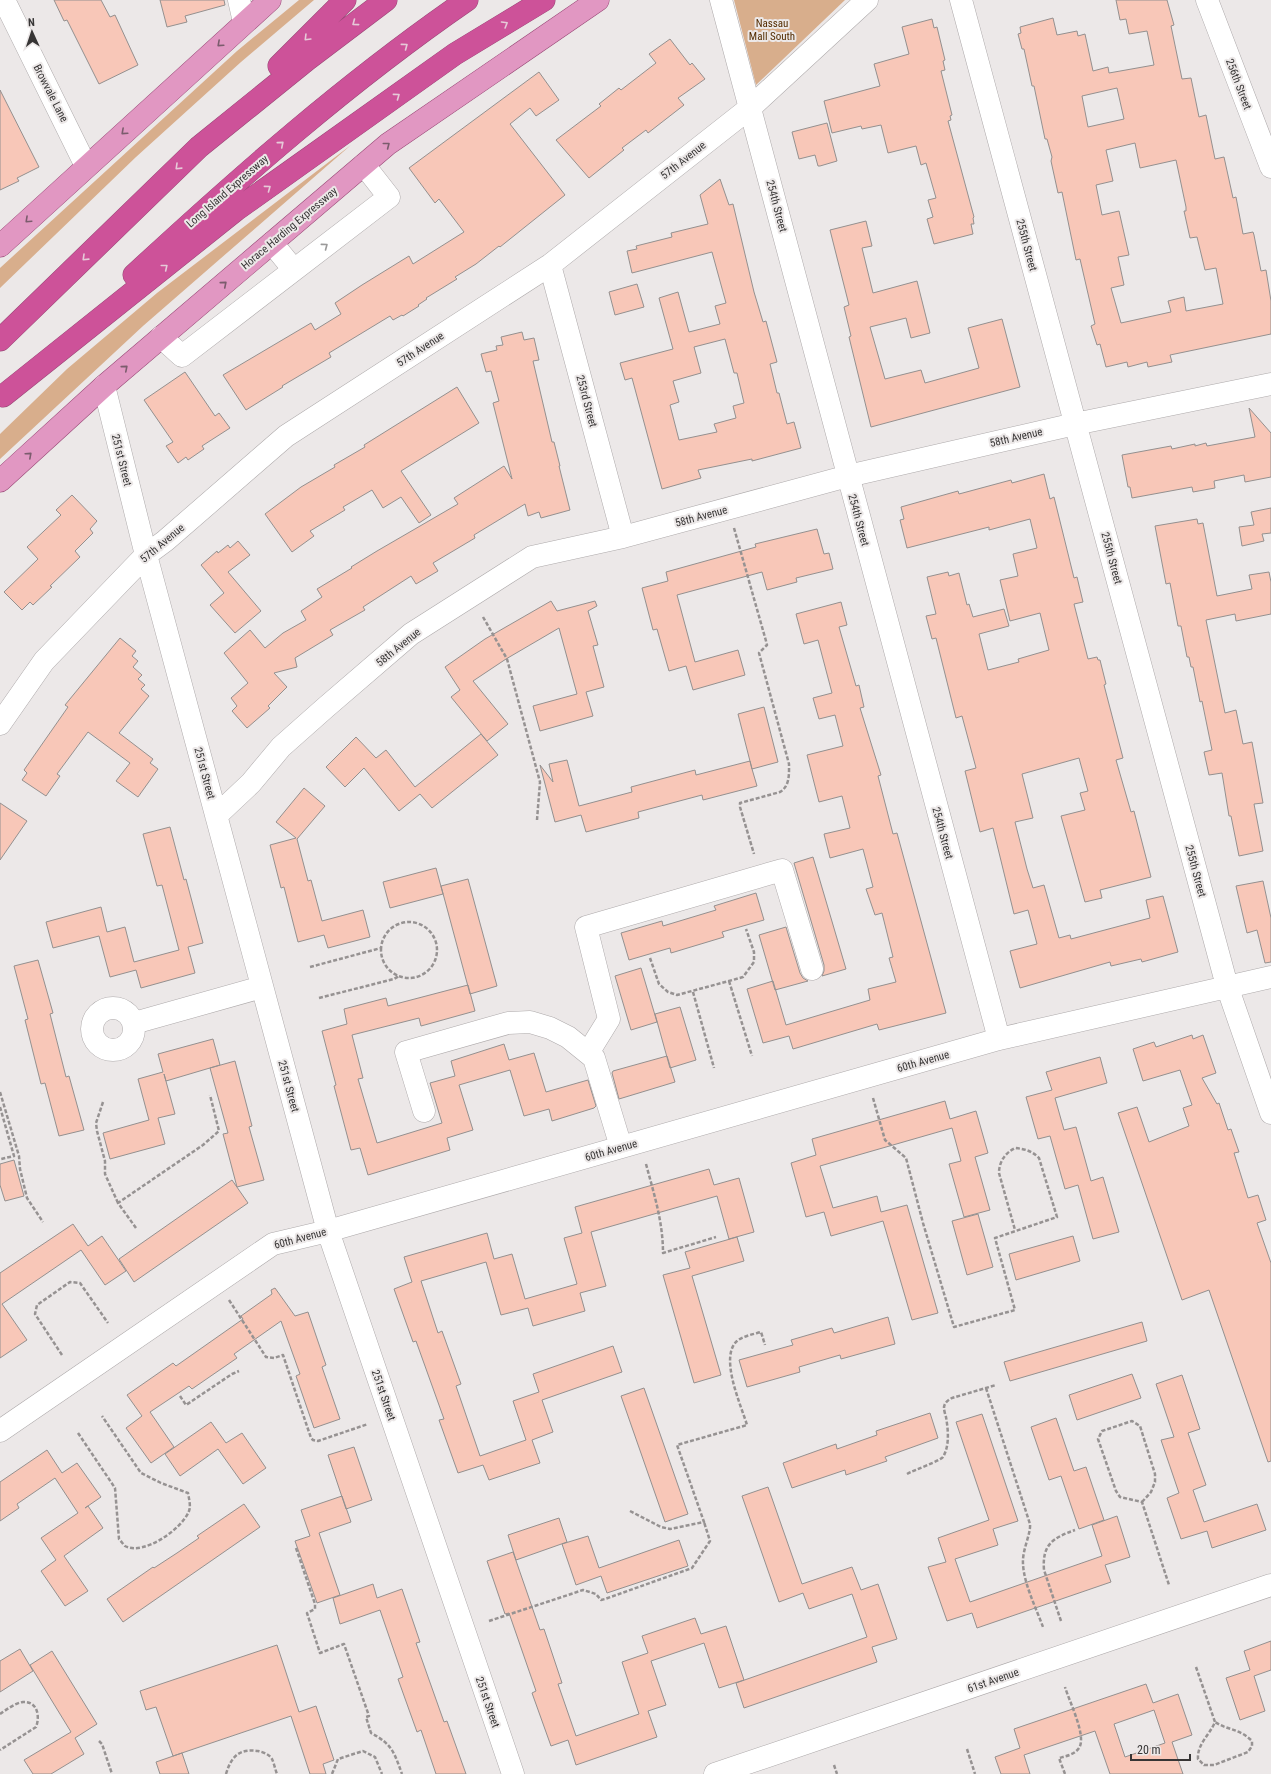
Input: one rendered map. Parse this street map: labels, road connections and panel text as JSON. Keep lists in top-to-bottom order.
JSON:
{
  "streets": {
    "highway": ["Long Island Expressway"],
    "main road": ["Horace Harding Expressway"],
    "street": [
      "256th Street",
      "Browvale Lane",
      "57th Avenue",
      "254th Street",
      "255th Street",
      "253rd Street",
      "58th Avenue",
      "251st Street",
      "60th Avenue",
      "61st Avenue"
    ]
  },
  "crossings": [
    ["57th Avenue", "254th Street"],
    ["57th Avenue", "253rd Street"],
    ["57th Avenue", "251st Street"],
    ["254th Street", "58th Avenue"],
    ["254th Street", "60th Avenue"],
    ["Horace Harding Expressway", "251st Street"],
    ["255th Street", "58th Avenue"],
    ["255th Street", "60th Avenue"],
    ["253rd Street", "58th Avenue"],
    ["58th Avenue", "251st Street"],
    ["251st Street", "60th Avenue"]
  ],
  "parks": ["Nassau Mall South"],
  "scale_bar": "20 m",
  "north": "top"
}
